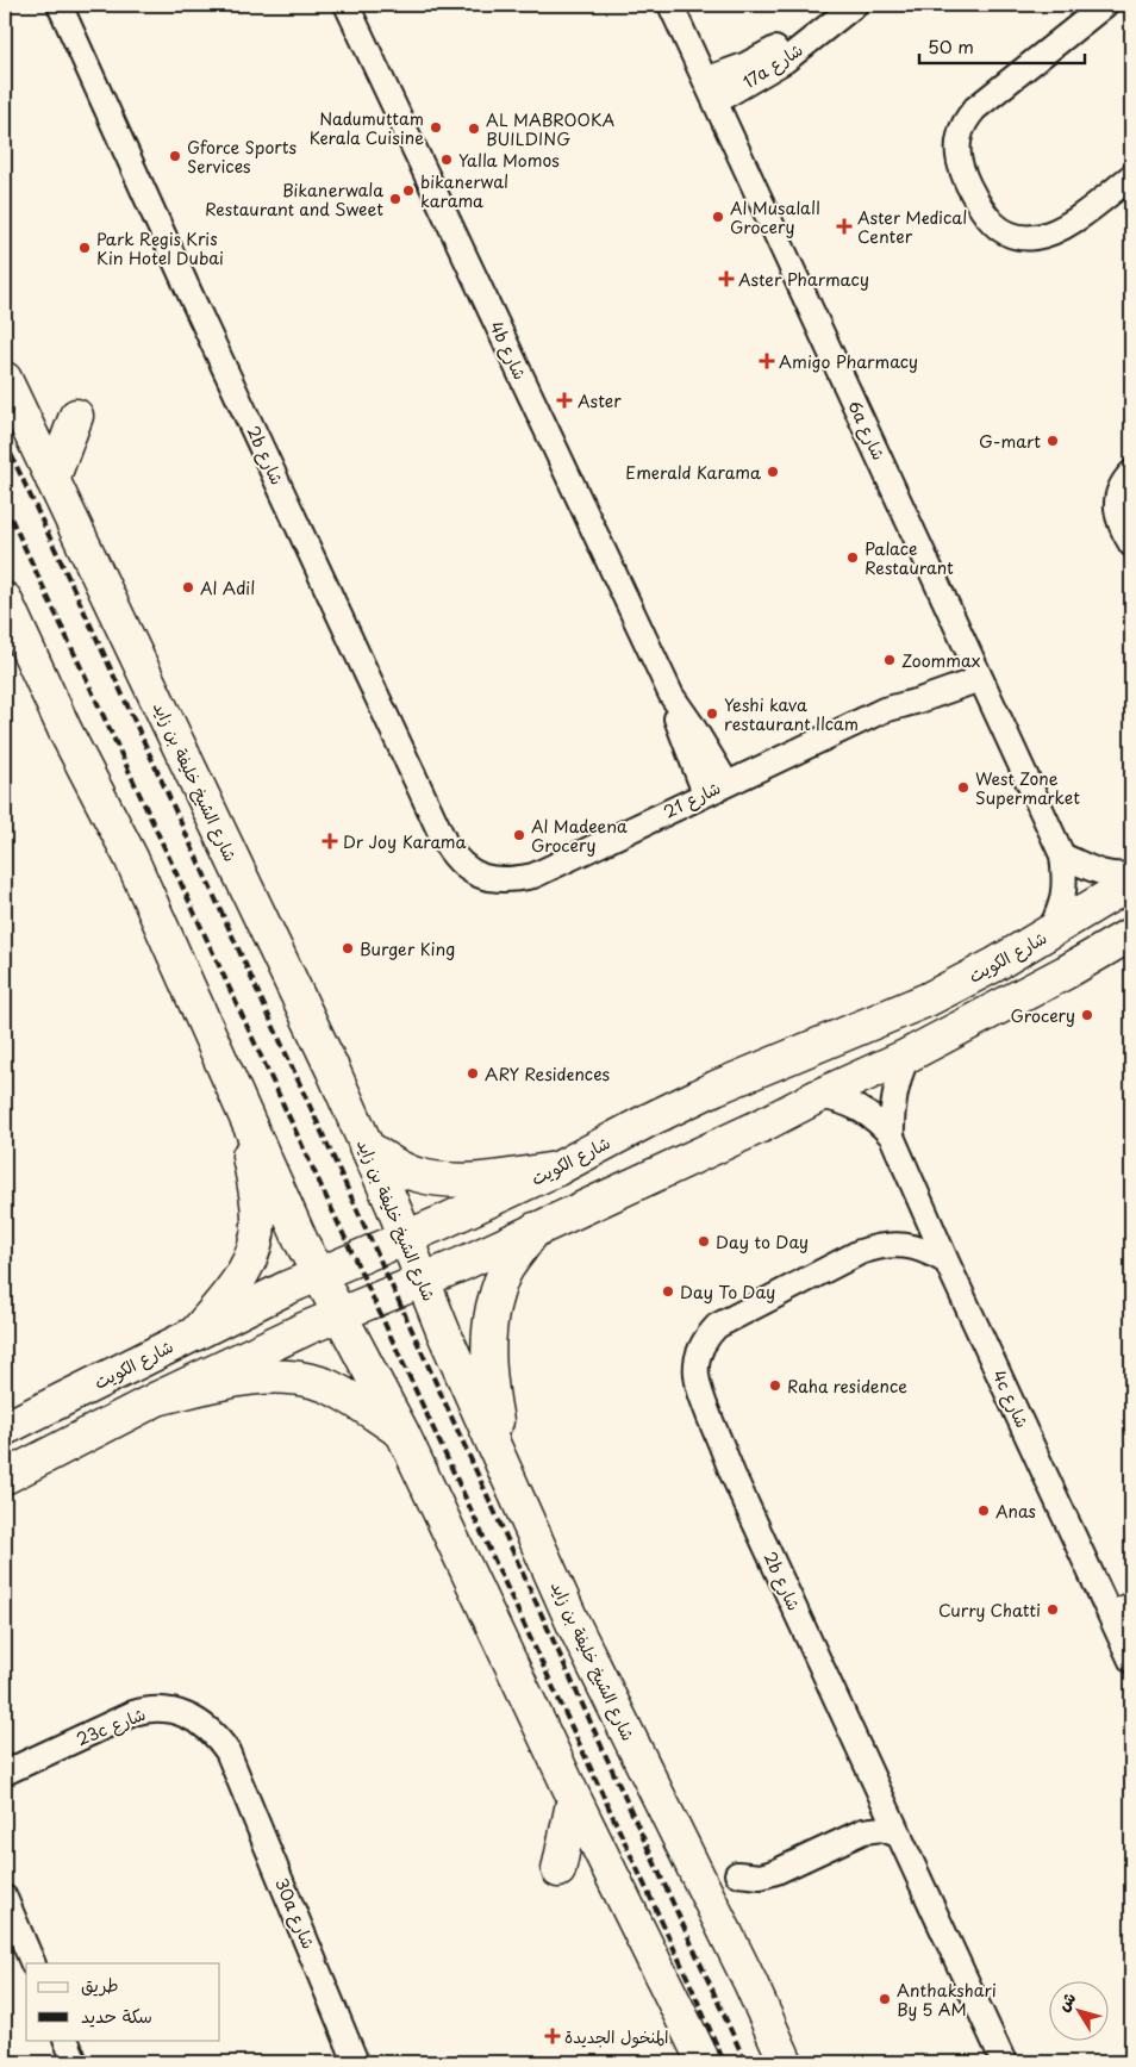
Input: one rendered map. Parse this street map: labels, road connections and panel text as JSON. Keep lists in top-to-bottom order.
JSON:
{
  "streets": {
    "main road": ["شارع الشيخ خليفة بن زايد", "شارع الكويت"],
    "street": [
      "17a شارع",
      "4b شارع",
      "6a شارع",
      "2b شارع",
      "شارع 21",
      "4c شارع",
      "23c شارع",
      "30a شارع"
    ]
  },
  "crossings": [
    ["17a شارع", "6a شارع"],
    ["4b شارع", "شارع 21"],
    ["6a شارع", "شارع 21"],
    ["6a شارع", "شارع الكويت"],
    ["2b شارع", "شارع 21"],
    ["2b شارع", "4c شارع"],
    ["شارع الشيخ خليفة بن زايد", "شارع الكويت"],
    ["23c شارع", "30a شارع"]
  ],
  "places": {
    "other": [
      "Nadumuttam Kerala Cuisine",
      "AL MABROOKA BUILDING",
      "Gforce Sports Services",
      "Yalla Momos",
      "bikanerwal karama",
      "Bikanerwala Restaurant and Sweet",
      "Al Musalall Grocery",
      "Park Regis Kris Kin Hotel Dubai",
      "G-mart",
      "Emerald Karama",
      "Palace Restaurant",
      "Al Adil",
      "Zoommax",
      "Yeshi kava restaurant llcam",
      "West Zone Supermarket",
      "Al Madeena Grocery",
      "Burger King",
      "Grocery",
      "ARY Residences",
      "Day to Day",
      "Day To Day",
      "Raha residence",
      "Anas",
      "Curry Chatti",
      "Anthakshari By 5 AM"
    ],
    "health": [
      "Aster Medical Center",
      "Aster Pharmacy",
      "Amigo Pharmacy",
      "Aster",
      "Dr Joy Karama",
      "المنخول الجديدة"
    ]
  },
  "legend": ["طريق", "سكة حديد"],
  "scale_bar": "50 m",
  "north": "top left"
}
